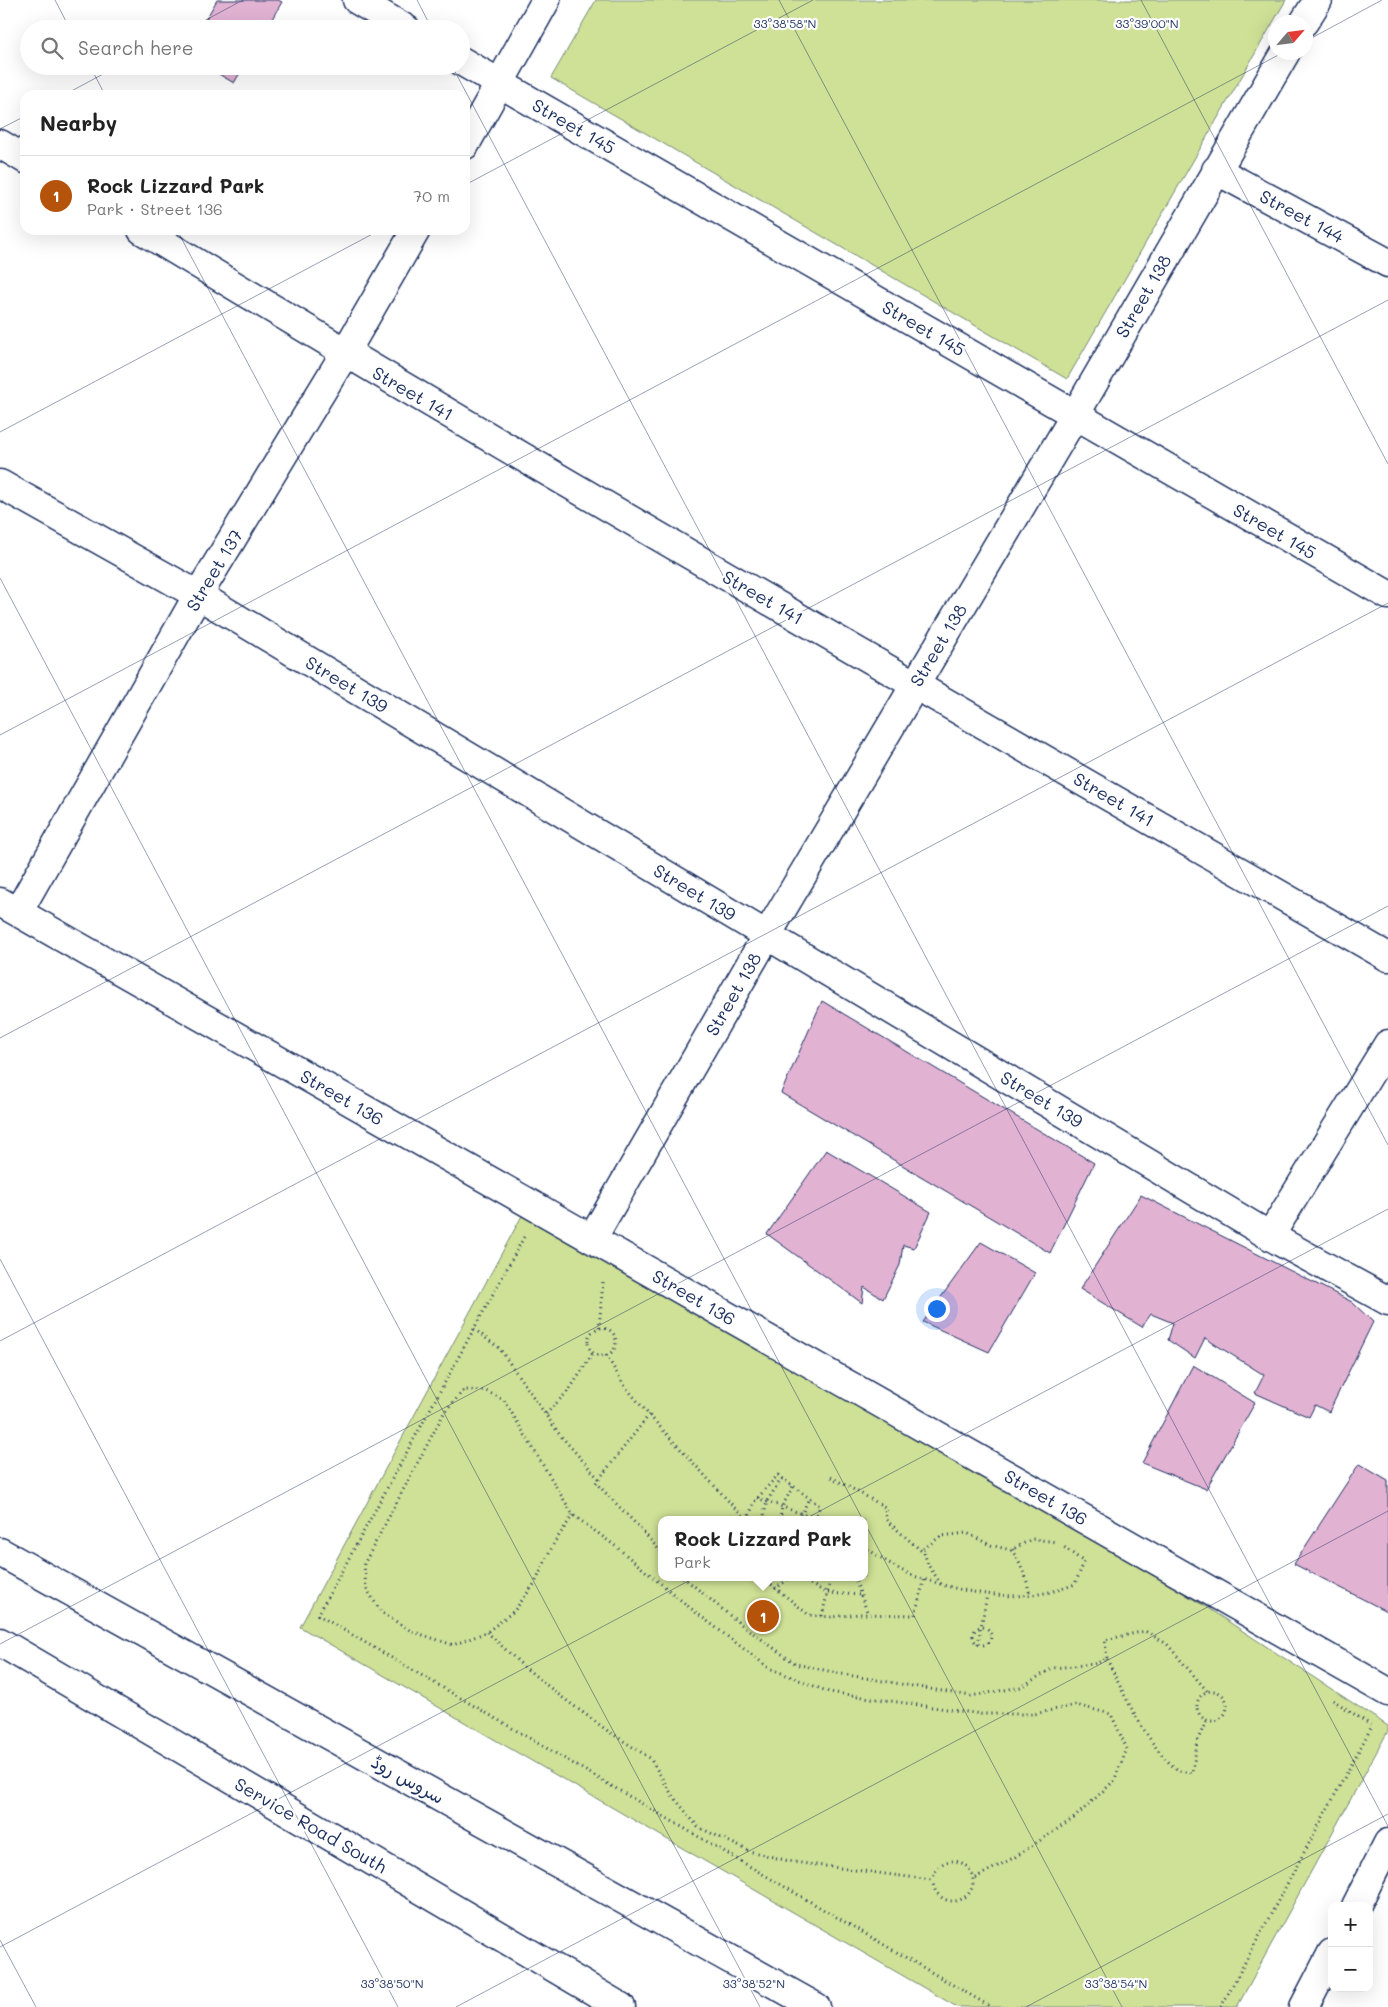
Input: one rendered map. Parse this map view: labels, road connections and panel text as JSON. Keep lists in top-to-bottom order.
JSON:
{
  "streets": {
    "street": [
      "Street 145",
      "Street 144",
      "Street 138",
      "Street 141",
      "Street 137",
      "Street 139",
      "Street 136",
      "سروس روڈ",
      "Service Road South"
    ]
  },
  "crossings": [
    ["Street 145", "Street 138"],
    ["Street 144", "Street 138"],
    ["Street 138", "Street 141"],
    ["Street 138", "Street 139"],
    ["Street 138", "Street 136"],
    ["Street 141", "Street 137"],
    ["Street 137", "Street 139"],
    ["Street 137", "Street 136"]
  ],
  "north": "top right",
  "page": {
    "search": "Search here",
    "heading": "Nearby",
    "list": [
      {
        "mark": "1",
        "name": "Rock Lizzard Park",
        "note": "Park · Street 136",
        "value": "70 m"
      }
    ],
    "popup": ["Rock Lizzard Park", "Park"],
    "pins": "1",
    "map_buttons": ["+", "−"]
  },
  "coordinates": [
    "33°38'58\"N",
    "33°39'00\"N",
    "33°38'50\"N",
    "33°38'52\"N",
    "33°38'54\"N"
  ]
}
